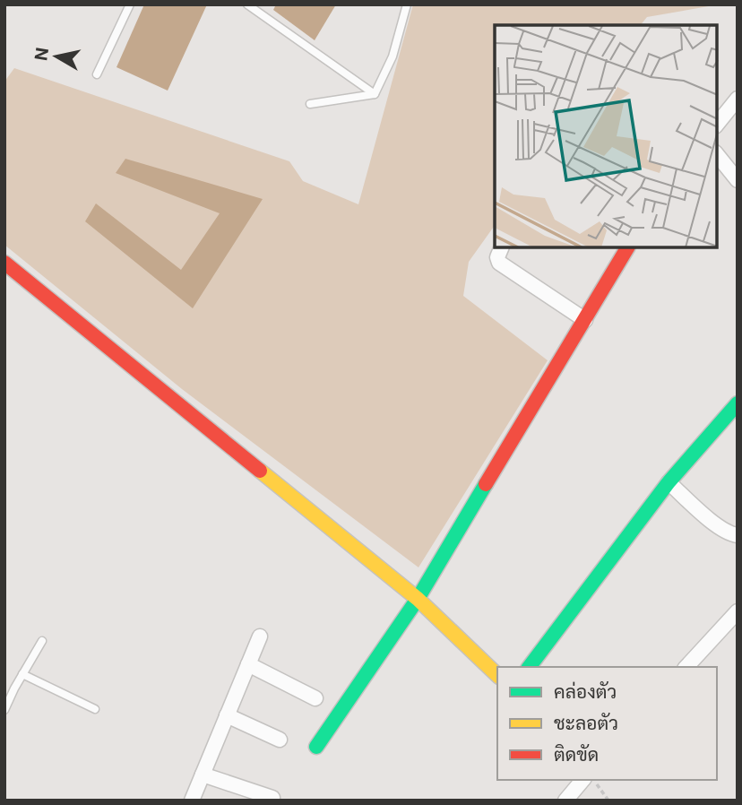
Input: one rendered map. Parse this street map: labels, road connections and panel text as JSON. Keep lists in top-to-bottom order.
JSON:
{
  "legend": ["คล่องตัว", "ชะลอตัว", "ติดขัด"],
  "north": "left"
}
